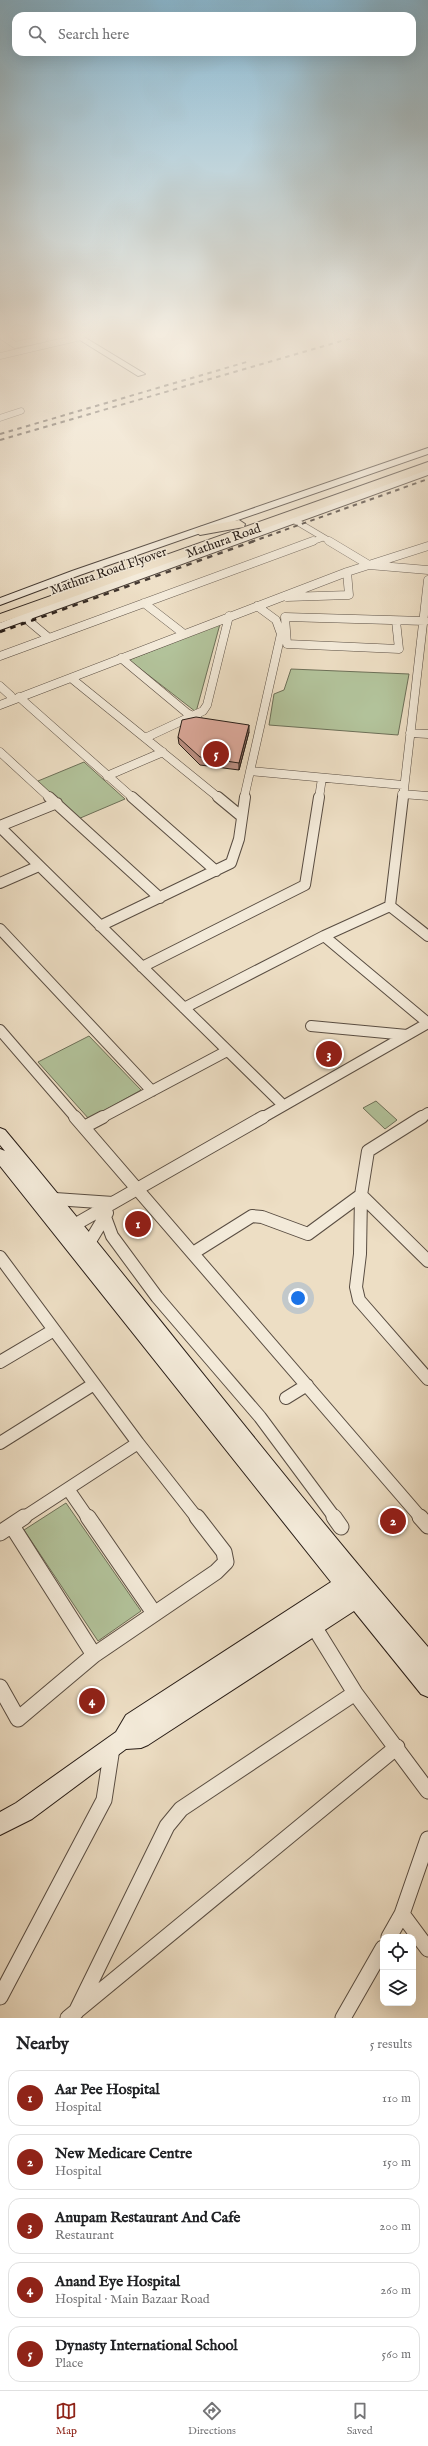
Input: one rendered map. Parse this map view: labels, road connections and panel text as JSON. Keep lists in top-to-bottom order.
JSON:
{
  "streets": {
    "highway": ["Mathura Road", "Mathura Road Flyover"]
  },
  "crossings": [
    ["Mathura Road", "Mathura Road Flyover"]
  ],
  "page": {
    "search": "Search here",
    "pins": [
      "5",
      "3",
      "1",
      "2",
      "4"
    ],
    "heading": ["Nearby", "5 results"],
    "list": [
      {
        "mark": "1",
        "name": "Aar Pee Hospital",
        "note": "Hospital",
        "value": "110 m"
      },
      {
        "mark": "2",
        "name": "New Medicare Centre",
        "note": "Hospital",
        "value": "150 m"
      },
      {
        "mark": "3",
        "name": "Anupam Restaurant And Cafe",
        "note": "Restaurant",
        "value": "200 m"
      },
      {
        "mark": "4",
        "name": "Anand Eye Hospital",
        "note": "Hospital · Main Bazaar Road",
        "value": "260 m"
      },
      {
        "mark": "5",
        "name": "Dynasty International School",
        "note": "Place",
        "value": "560 m"
      }
    ],
    "nav": ["Map", "Directions", "Saved"]
  }
}
